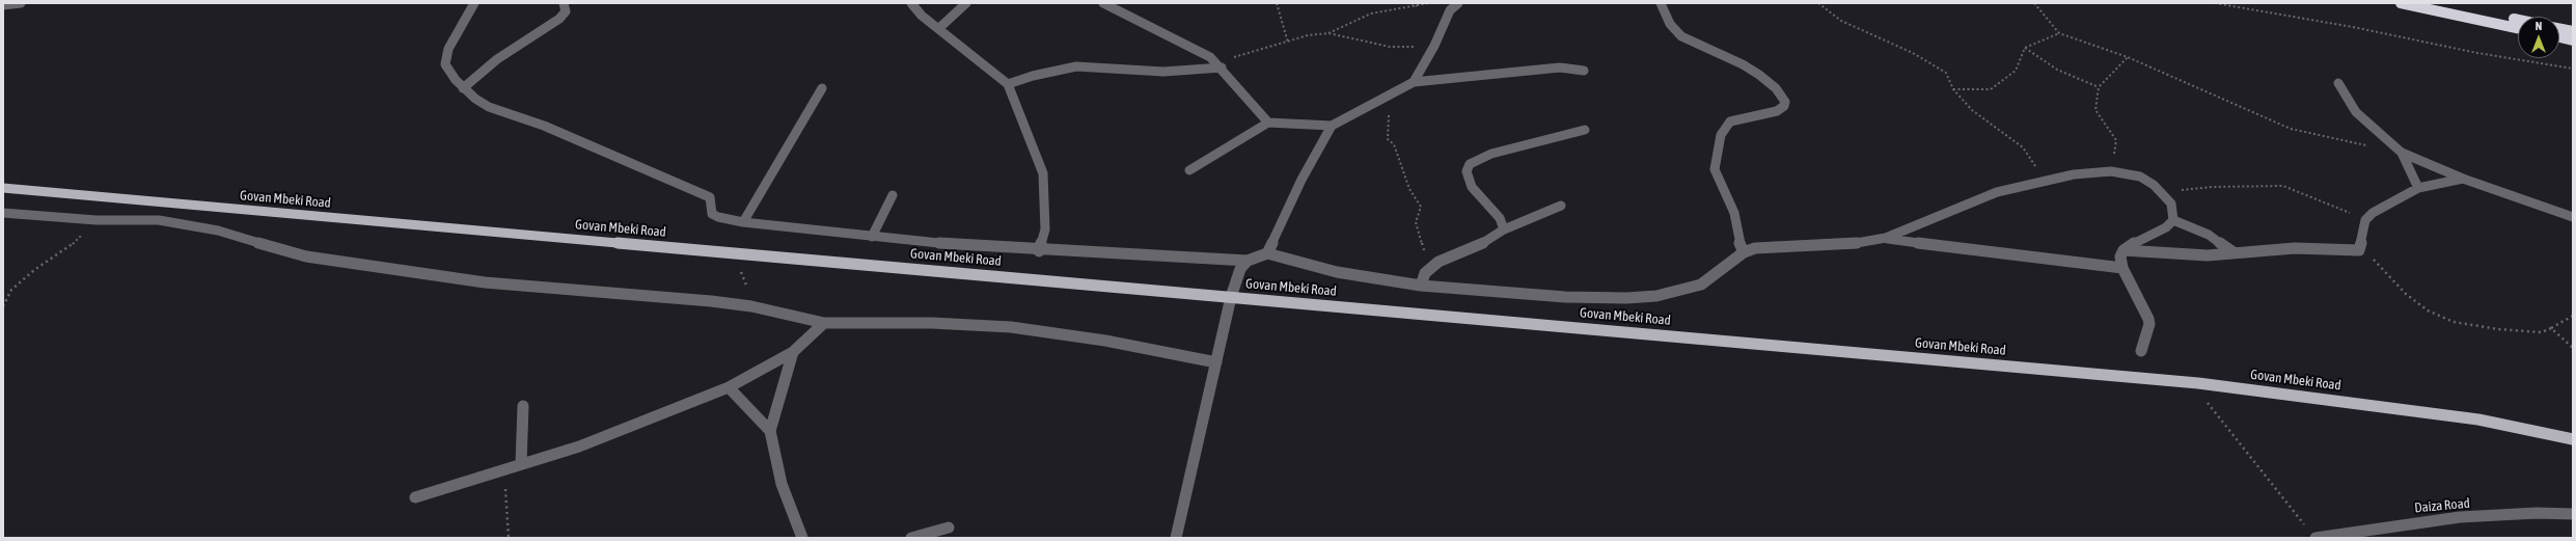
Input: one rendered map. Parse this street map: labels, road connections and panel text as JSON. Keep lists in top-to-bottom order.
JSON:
{
  "streets": {
    "main road": ["Govan Mbeki Road"],
    "street": ["Daiza Road"]
  },
  "north": "top"
}
